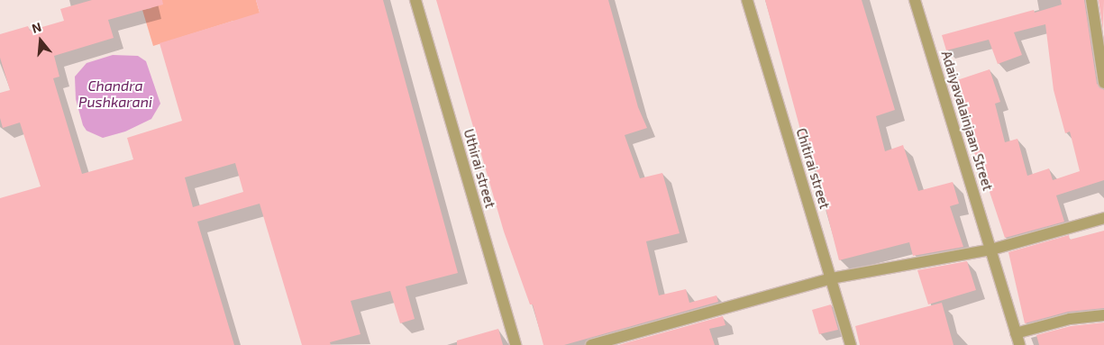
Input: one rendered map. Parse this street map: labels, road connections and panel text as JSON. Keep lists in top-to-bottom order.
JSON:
{
  "streets": {
    "street": ["Adaiyavalainjaan Street", "Uthirai street", "Chitirai street"]
  },
  "water": ["Chandra Pushkarani"],
  "north": "top"
}
